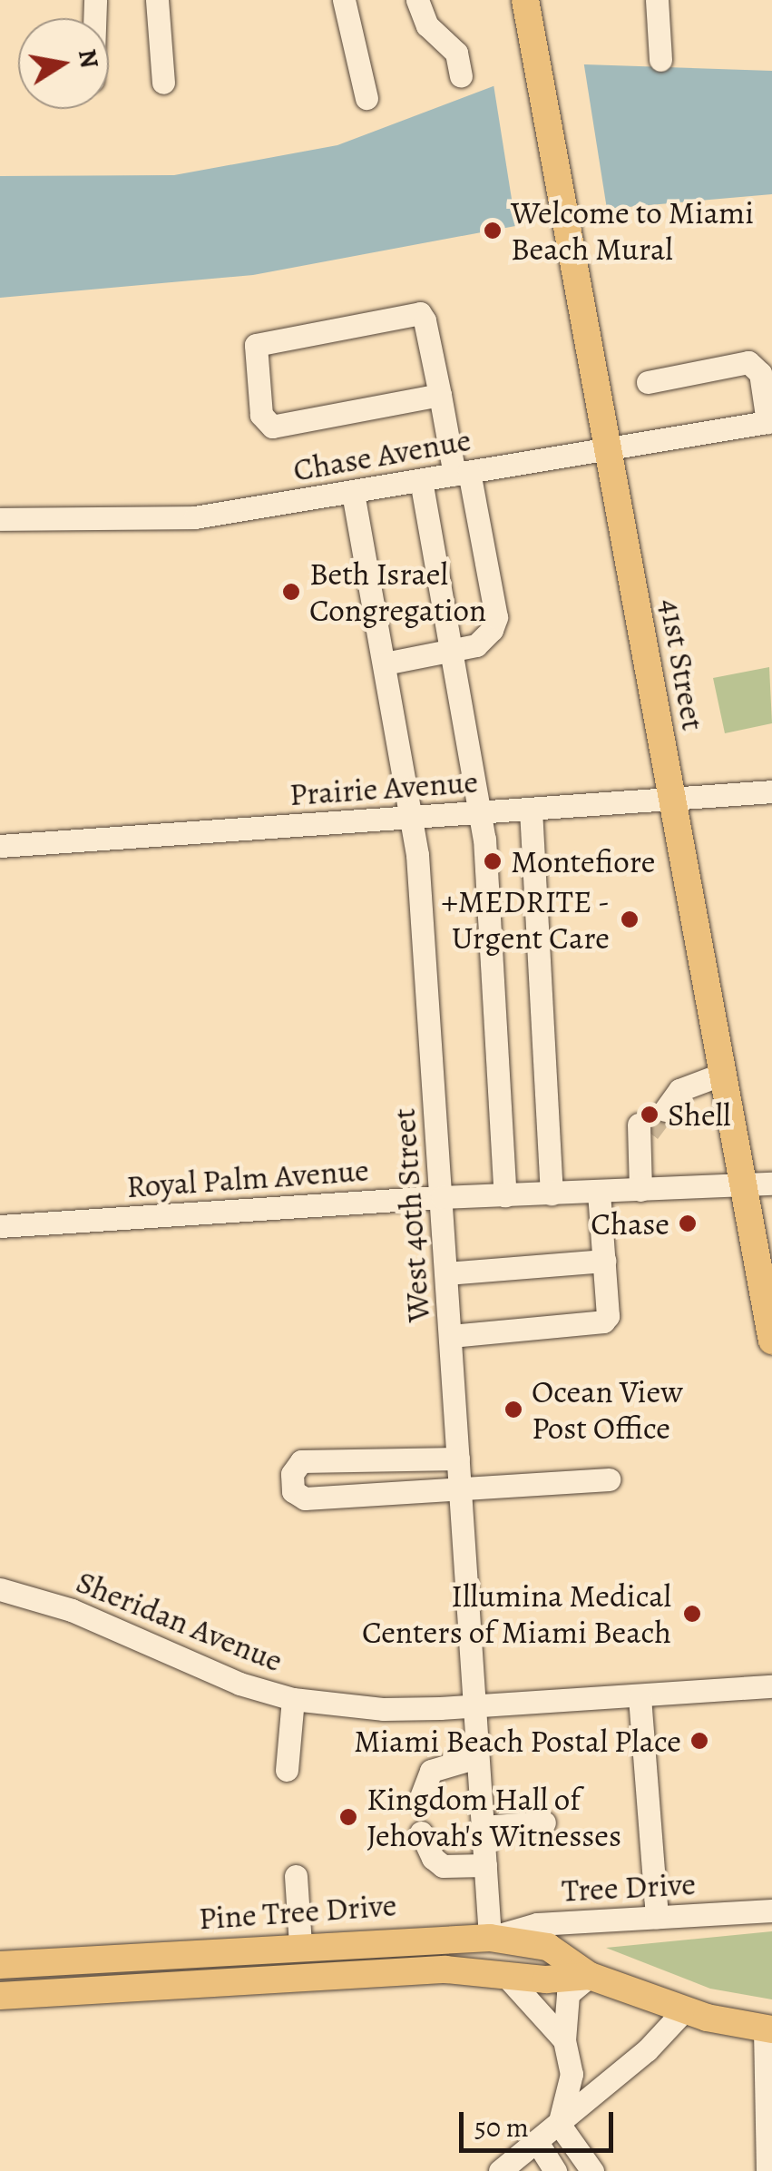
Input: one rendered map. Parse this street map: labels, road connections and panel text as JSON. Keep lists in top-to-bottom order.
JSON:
{
  "streets": {
    "main road": ["41st Street", "Pine Tree Drive"],
    "street": [
      "Chase Avenue",
      "Prairie Avenue",
      "Royal Palm Avenue",
      "West 40th Street",
      "Sheridan Avenue",
      "Tree Drive"
    ]
  },
  "crossings": [
    ["Chase Avenue", "41st Street"],
    ["Chase Avenue", "West 40th Street"],
    ["41st Street", "Prairie Avenue"],
    ["41st Street", "Royal Palm Avenue"],
    ["Prairie Avenue", "West 40th Street"],
    ["Royal Palm Avenue", "West 40th Street"],
    ["West 40th Street", "Sheridan Avenue"],
    ["West 40th Street", "Tree Drive"],
    ["West 40th Street", "Pine Tree Drive"],
    ["Tree Drive", "Pine Tree Drive"]
  ],
  "places": [
    "Welcome to Miami Beach Mural",
    "Beth Israel Congregation",
    "Montefiore",
    "+MEDRITE - Urgent Care",
    "Shell",
    "Chase",
    "Ocean View Post Office",
    "Illumina Medical Centers of Miami Beach",
    "Miami Beach Postal Place",
    "Kingdom Hall of Jehovah's Witnesses"
  ],
  "scale_bar": "50 m",
  "north": "right"
}
